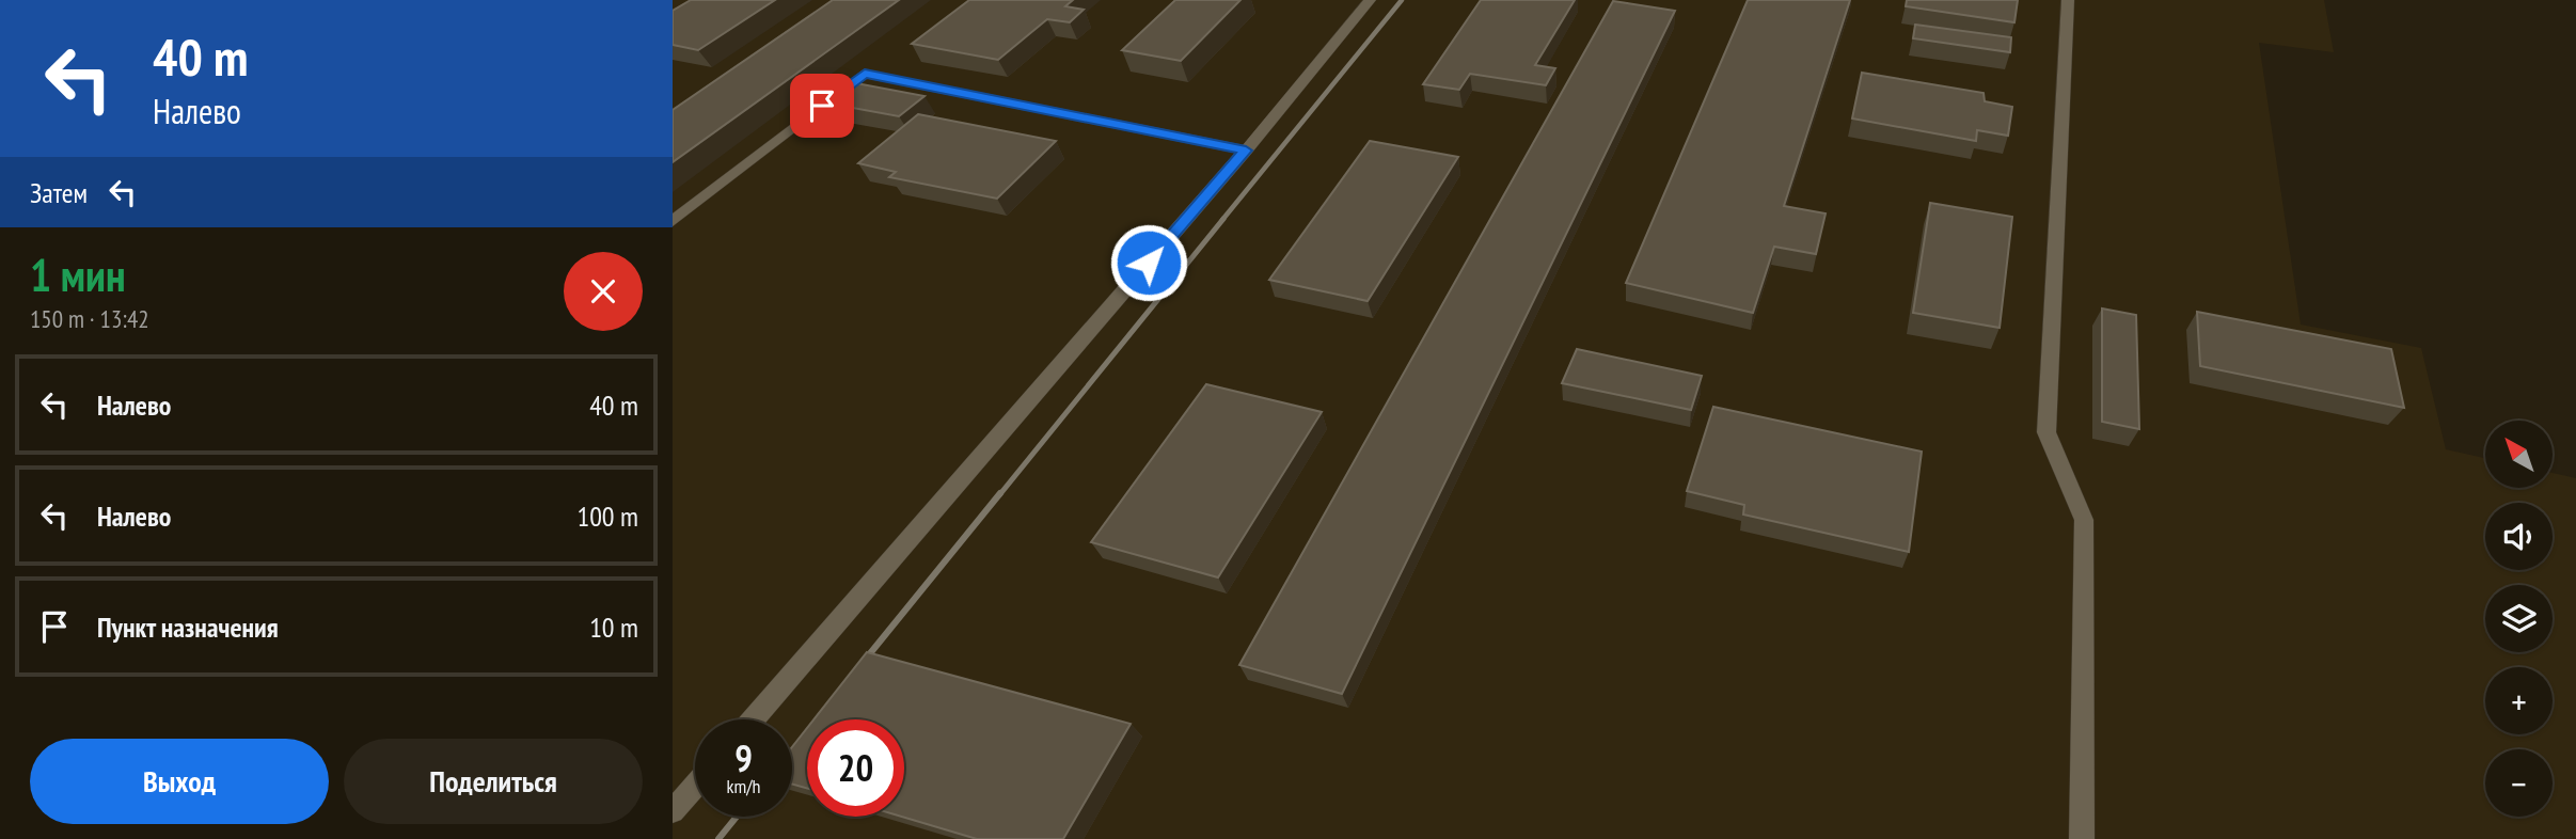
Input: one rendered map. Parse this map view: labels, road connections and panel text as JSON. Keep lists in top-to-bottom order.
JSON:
{
  "north": "top left",
  "page": {
    "turn": ["40 m", "Налево"],
    "then": "Затем",
    "heading": ["1 мин", "150 m · 13:42"],
    "list": [
      {
        "name": "Налево",
        "value": "40 m"
      },
      {
        "name": "Налево",
        "value": "100 m"
      },
      {
        "name": "Пункт назначения",
        "value": "10 m"
      }
    ],
    "map_buttons": ["+", "−"],
    "speed": "9 km/h",
    "limit": "20",
    "buttons": ["Выход", "Поделиться"]
  }
}
